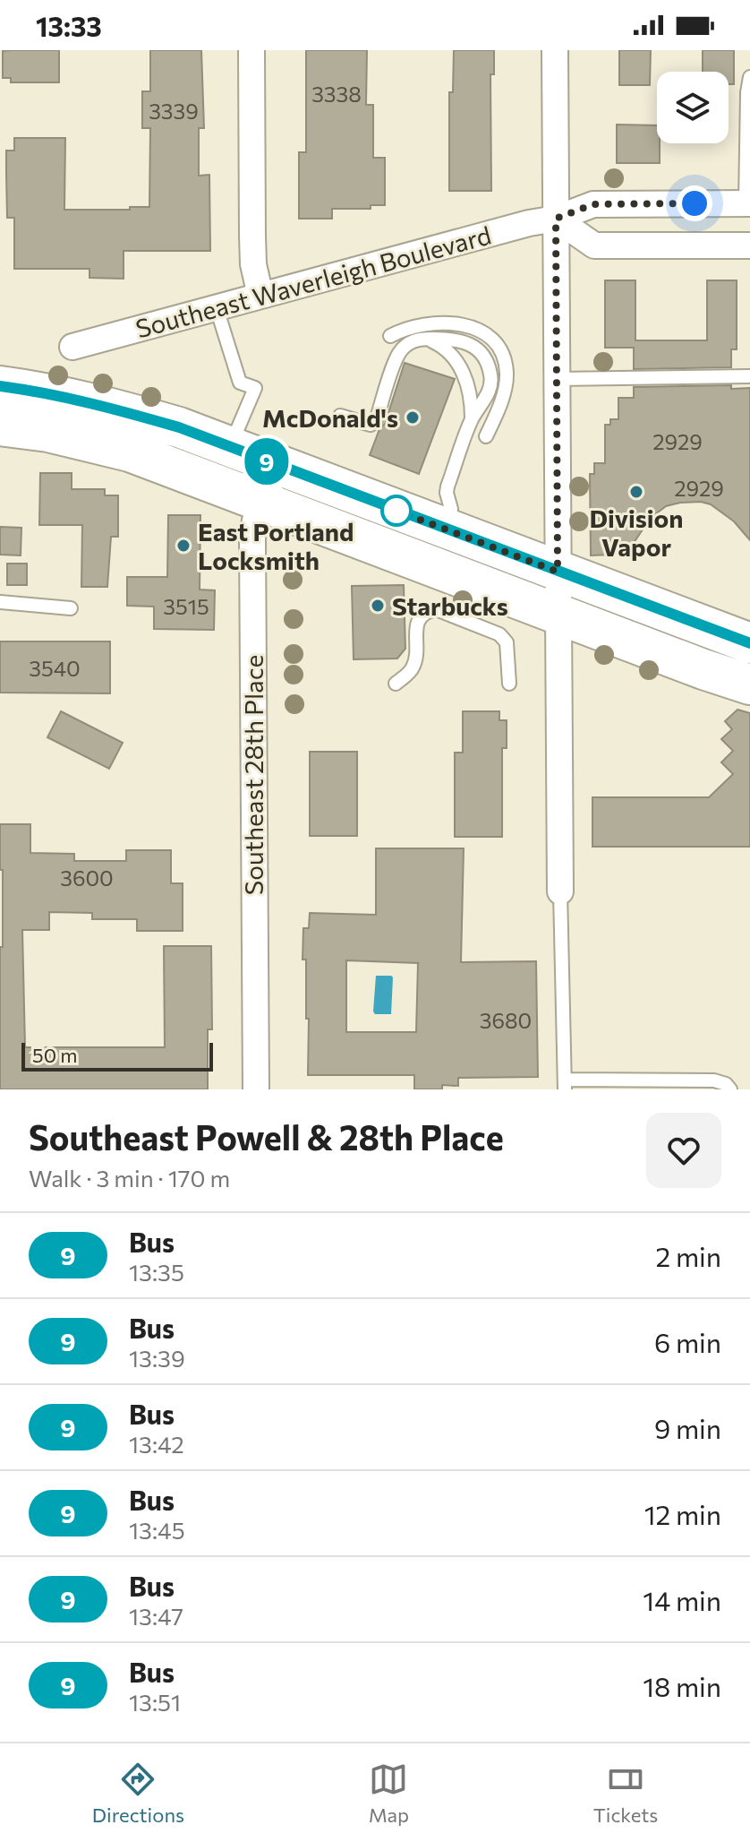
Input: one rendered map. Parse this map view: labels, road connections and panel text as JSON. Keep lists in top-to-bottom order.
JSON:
{
  "streets": {
    "street": ["Southeast Waverleigh Boulevard", "Southeast 28th Place"]
  },
  "places": [
    "McDonald's",
    "Division Vapor",
    "East Portland Locksmith",
    "Starbucks"
  ],
  "lines": ["bus line 9"],
  "house_numbers": [
    "3338",
    "3339",
    "2929",
    "2929",
    "3515",
    "3540",
    "3600",
    "3680"
  ],
  "scale_bar": "50 m",
  "page": {
    "status": "13:33",
    "on_map": "9",
    "scale": "50 m",
    "heading": ["Southeast Powell & 28th Place", "Walk · 3 min · 170 m"],
    "list": [
      {
        "mark": "9",
        "name": "Bus",
        "note": "13:35",
        "value": "2 min"
      },
      {
        "mark": "9",
        "name": "Bus",
        "note": "13:39",
        "value": "6 min"
      },
      {
        "mark": "9",
        "name": "Bus",
        "note": "13:42",
        "value": "9 min"
      },
      {
        "mark": "9",
        "name": "Bus",
        "note": "13:45",
        "value": "12 min"
      },
      {
        "mark": "9",
        "name": "Bus",
        "note": "13:47",
        "value": "14 min"
      },
      {
        "mark": "9",
        "name": "Bus",
        "note": "13:51",
        "value": "18 min"
      }
    ],
    "tabs": ["Directions", "Map", "Tickets"]
  }
}
